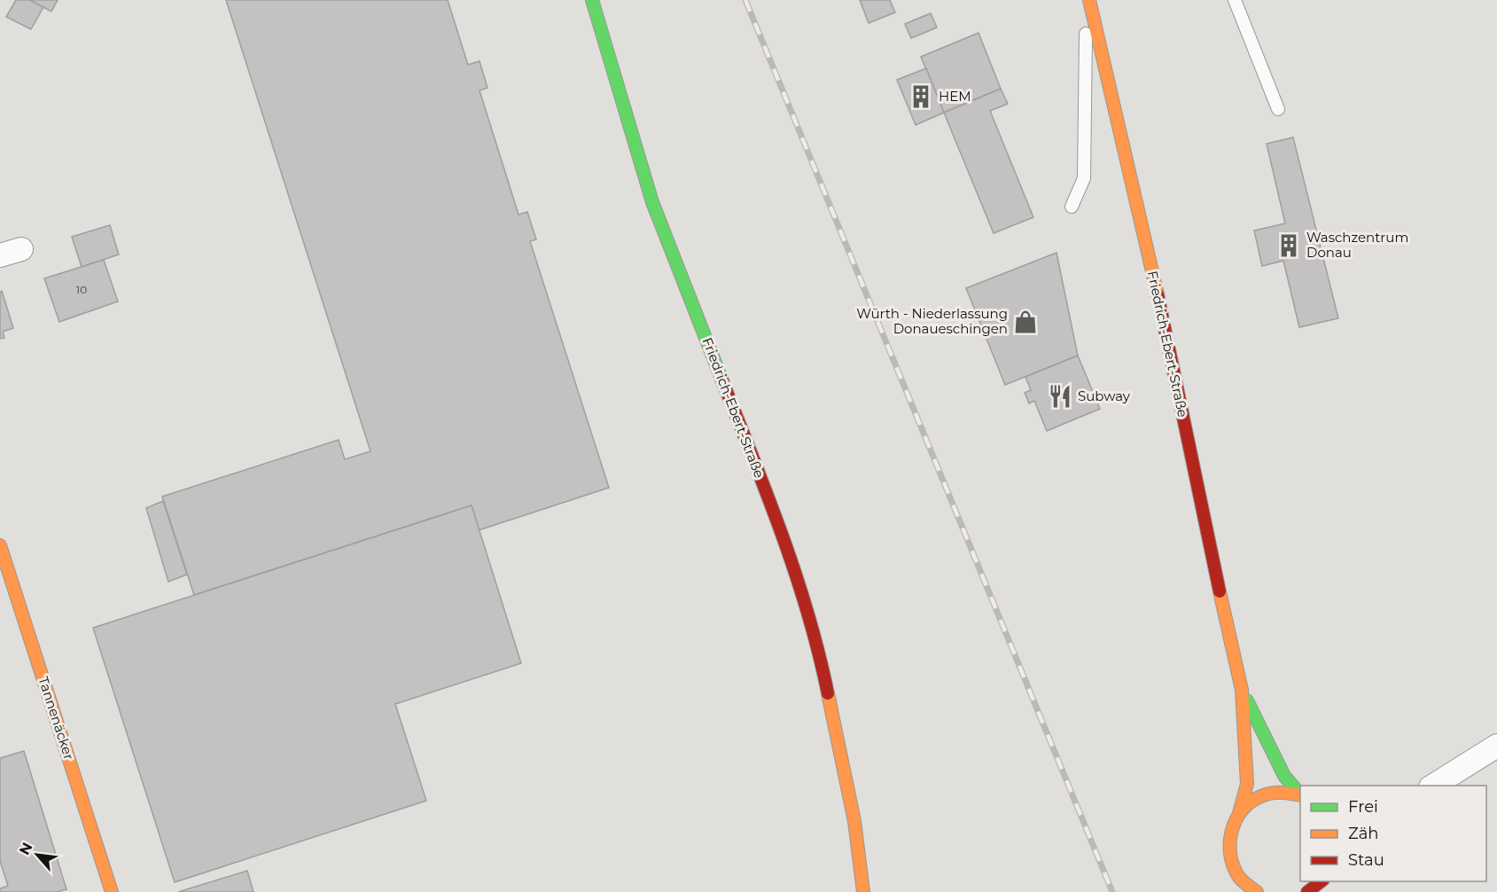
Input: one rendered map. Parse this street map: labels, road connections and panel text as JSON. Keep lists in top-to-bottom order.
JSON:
{
  "streets": {
    "street": ["Friedrich-Ebert-Straße", "Tannenäcker"]
  },
  "places": {
    "building": ["HEM", "Waschzentrum Donau"],
    "shop": ["Würth - Niederlassung Donaueschingen"],
    "restaurant": ["Subway"]
  },
  "house_numbers": ["10"],
  "legend": ["Frei", "Zäh", "Stau"],
  "north": "top left"
}
